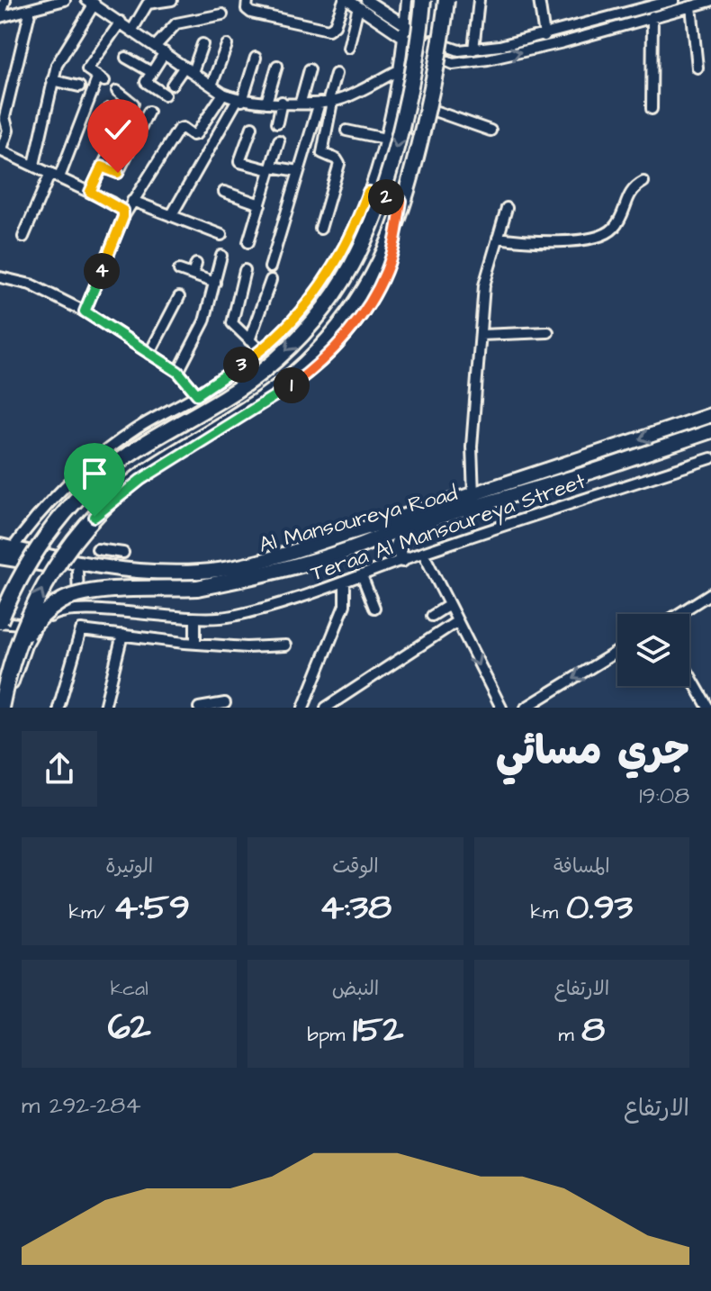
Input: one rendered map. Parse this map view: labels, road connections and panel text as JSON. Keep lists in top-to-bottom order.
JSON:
{
  "streets": {
    "main road": ["Al Mansoureya Road"],
    "street": ["Teraa Al Mansoureya Street"]
  },
  "page": {
    "pins": [
      "2",
      "4",
      "3",
      "1"
    ],
    "heading": ["جري مسائي", "19:08"],
    "stats": [
      ["المسافة", "0.93 km"],
      ["الوقت", "4:38"],
      ["الوتيرة", "4:59 /km"],
      ["الارتفاع", "8 m"],
      ["النبض", "152 bpm"],
      ["kcal", "62"]
    ],
    "chart": ["الارتفاع", "284–292 m"]
  }
}
